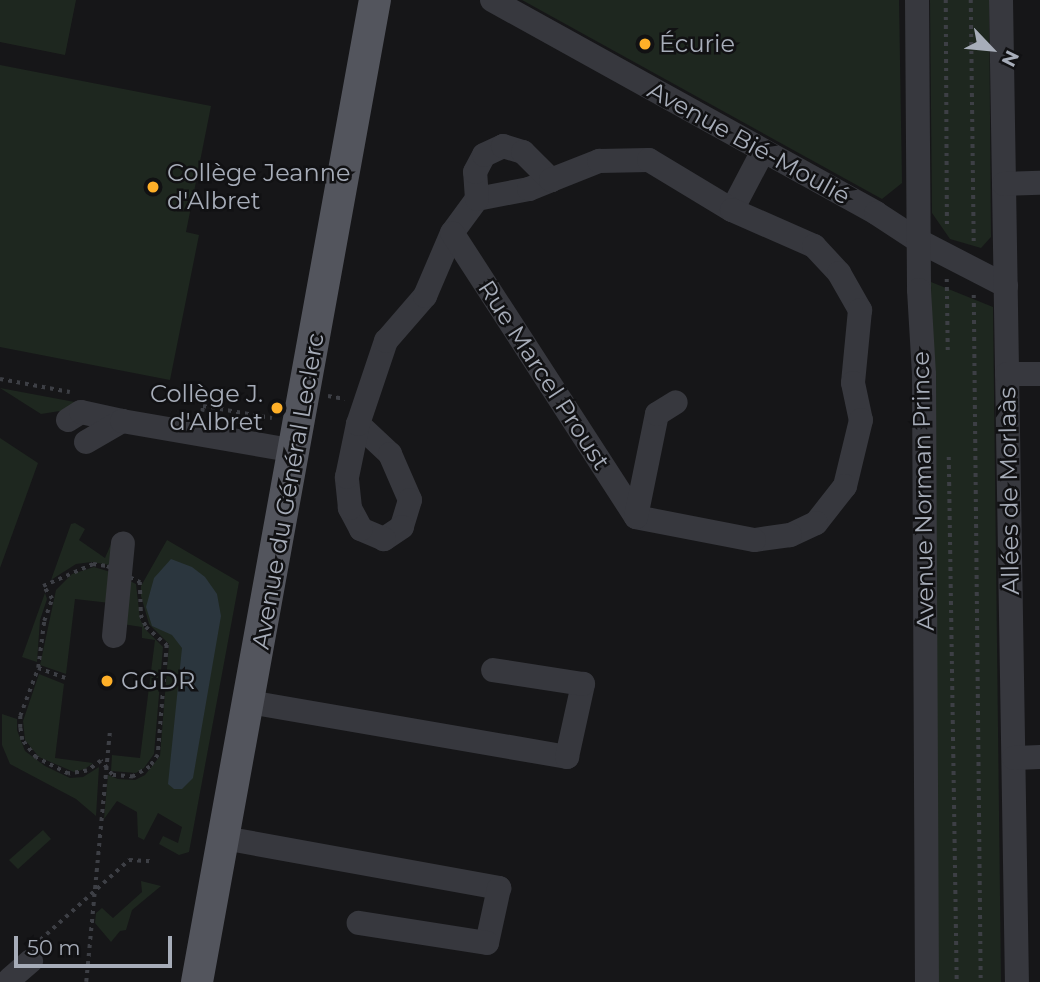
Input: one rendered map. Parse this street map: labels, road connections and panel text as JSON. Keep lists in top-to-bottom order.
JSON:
{
  "streets": {
    "main road": ["Avenue du Général Leclerc"],
    "street": [
      "Avenue Bié-Moulié",
      "Rue Marcel Proust",
      "Avenue Norman Prince",
      "Allées de Morlaàs"
    ]
  },
  "crossings": [
    ["Avenue Bié-Moulié", "Avenue Norman Prince"],
    ["Avenue Bié-Moulié", "Allées de Morlaàs"]
  ],
  "places": [
    "Écurie",
    "Collège Jeanne d'Albret",
    "Collège J. d'Albret",
    "GGDR"
  ],
  "scale_bar": "50 m",
  "north": "bottom right"
}
